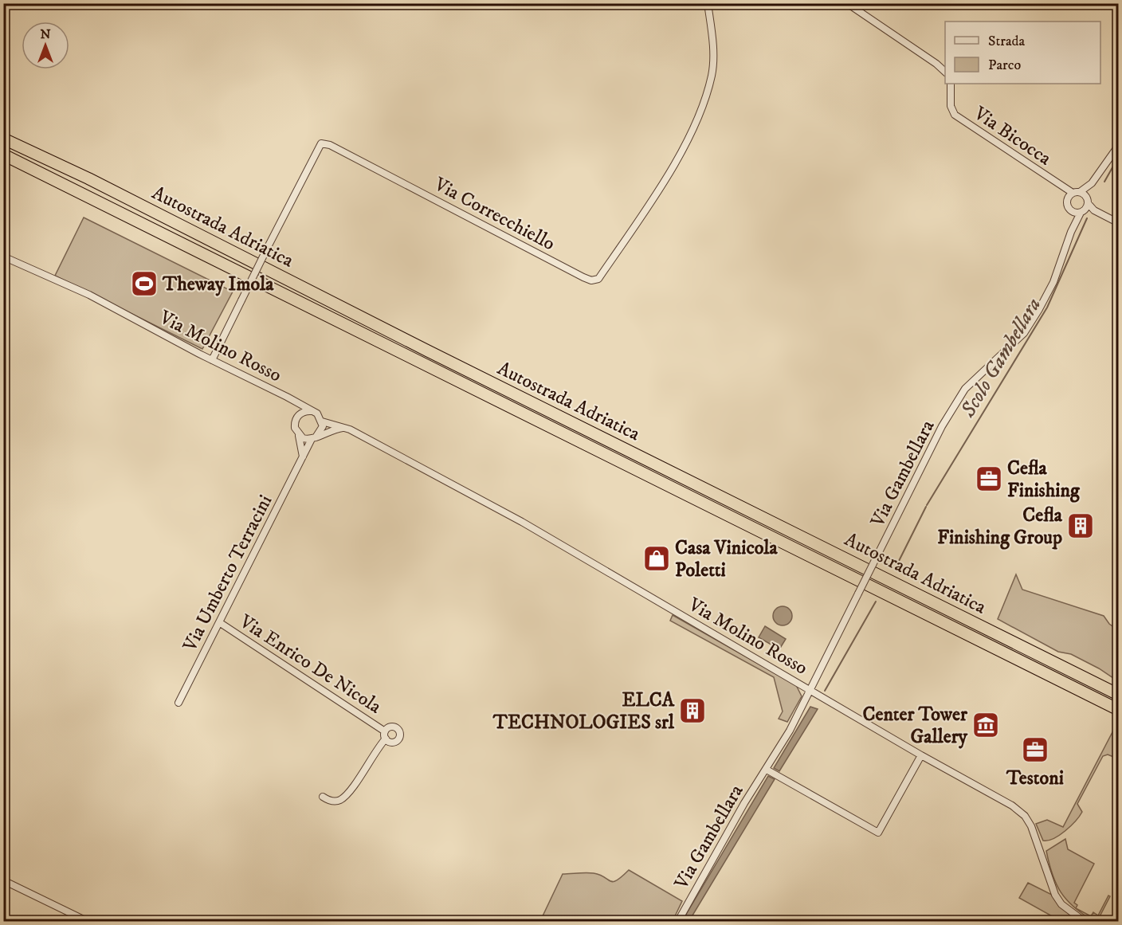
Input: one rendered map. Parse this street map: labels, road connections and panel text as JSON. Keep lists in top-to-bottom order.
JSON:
{
  "streets": {
    "highway": ["Autostrada Adriatica"],
    "street": [
      "Via Bicocca",
      "Via Correcchiello",
      "Via Molino Rosso",
      "Via Gambellara",
      "Via Umberto Terracini",
      "Via Enrico De Nicola"
    ]
  },
  "crossings": [
    ["Via Bicocca", "Via Gambellara"],
    ["Via Correcchiello", "Via Molino Rosso"],
    ["Via Molino Rosso", "Via Gambellara"],
    ["Via Molino Rosso", "Via Umberto Terracini"],
    ["Via Umberto Terracini", "Via Enrico De Nicola"]
  ],
  "water": ["Scolo Gambellara"],
  "places": {
    "sports": ["Theway Imola"],
    "office": ["Cefla Finishing", "Testoni"],
    "building": ["Cefla Finishing Group", "ELCA TECHNOLOGIES srl"],
    "shop": ["Casa Vinicola Poletti"],
    "museum": ["Center Tower Gallery"]
  },
  "legend": ["Strada", "Parco"],
  "north": "top"
}
